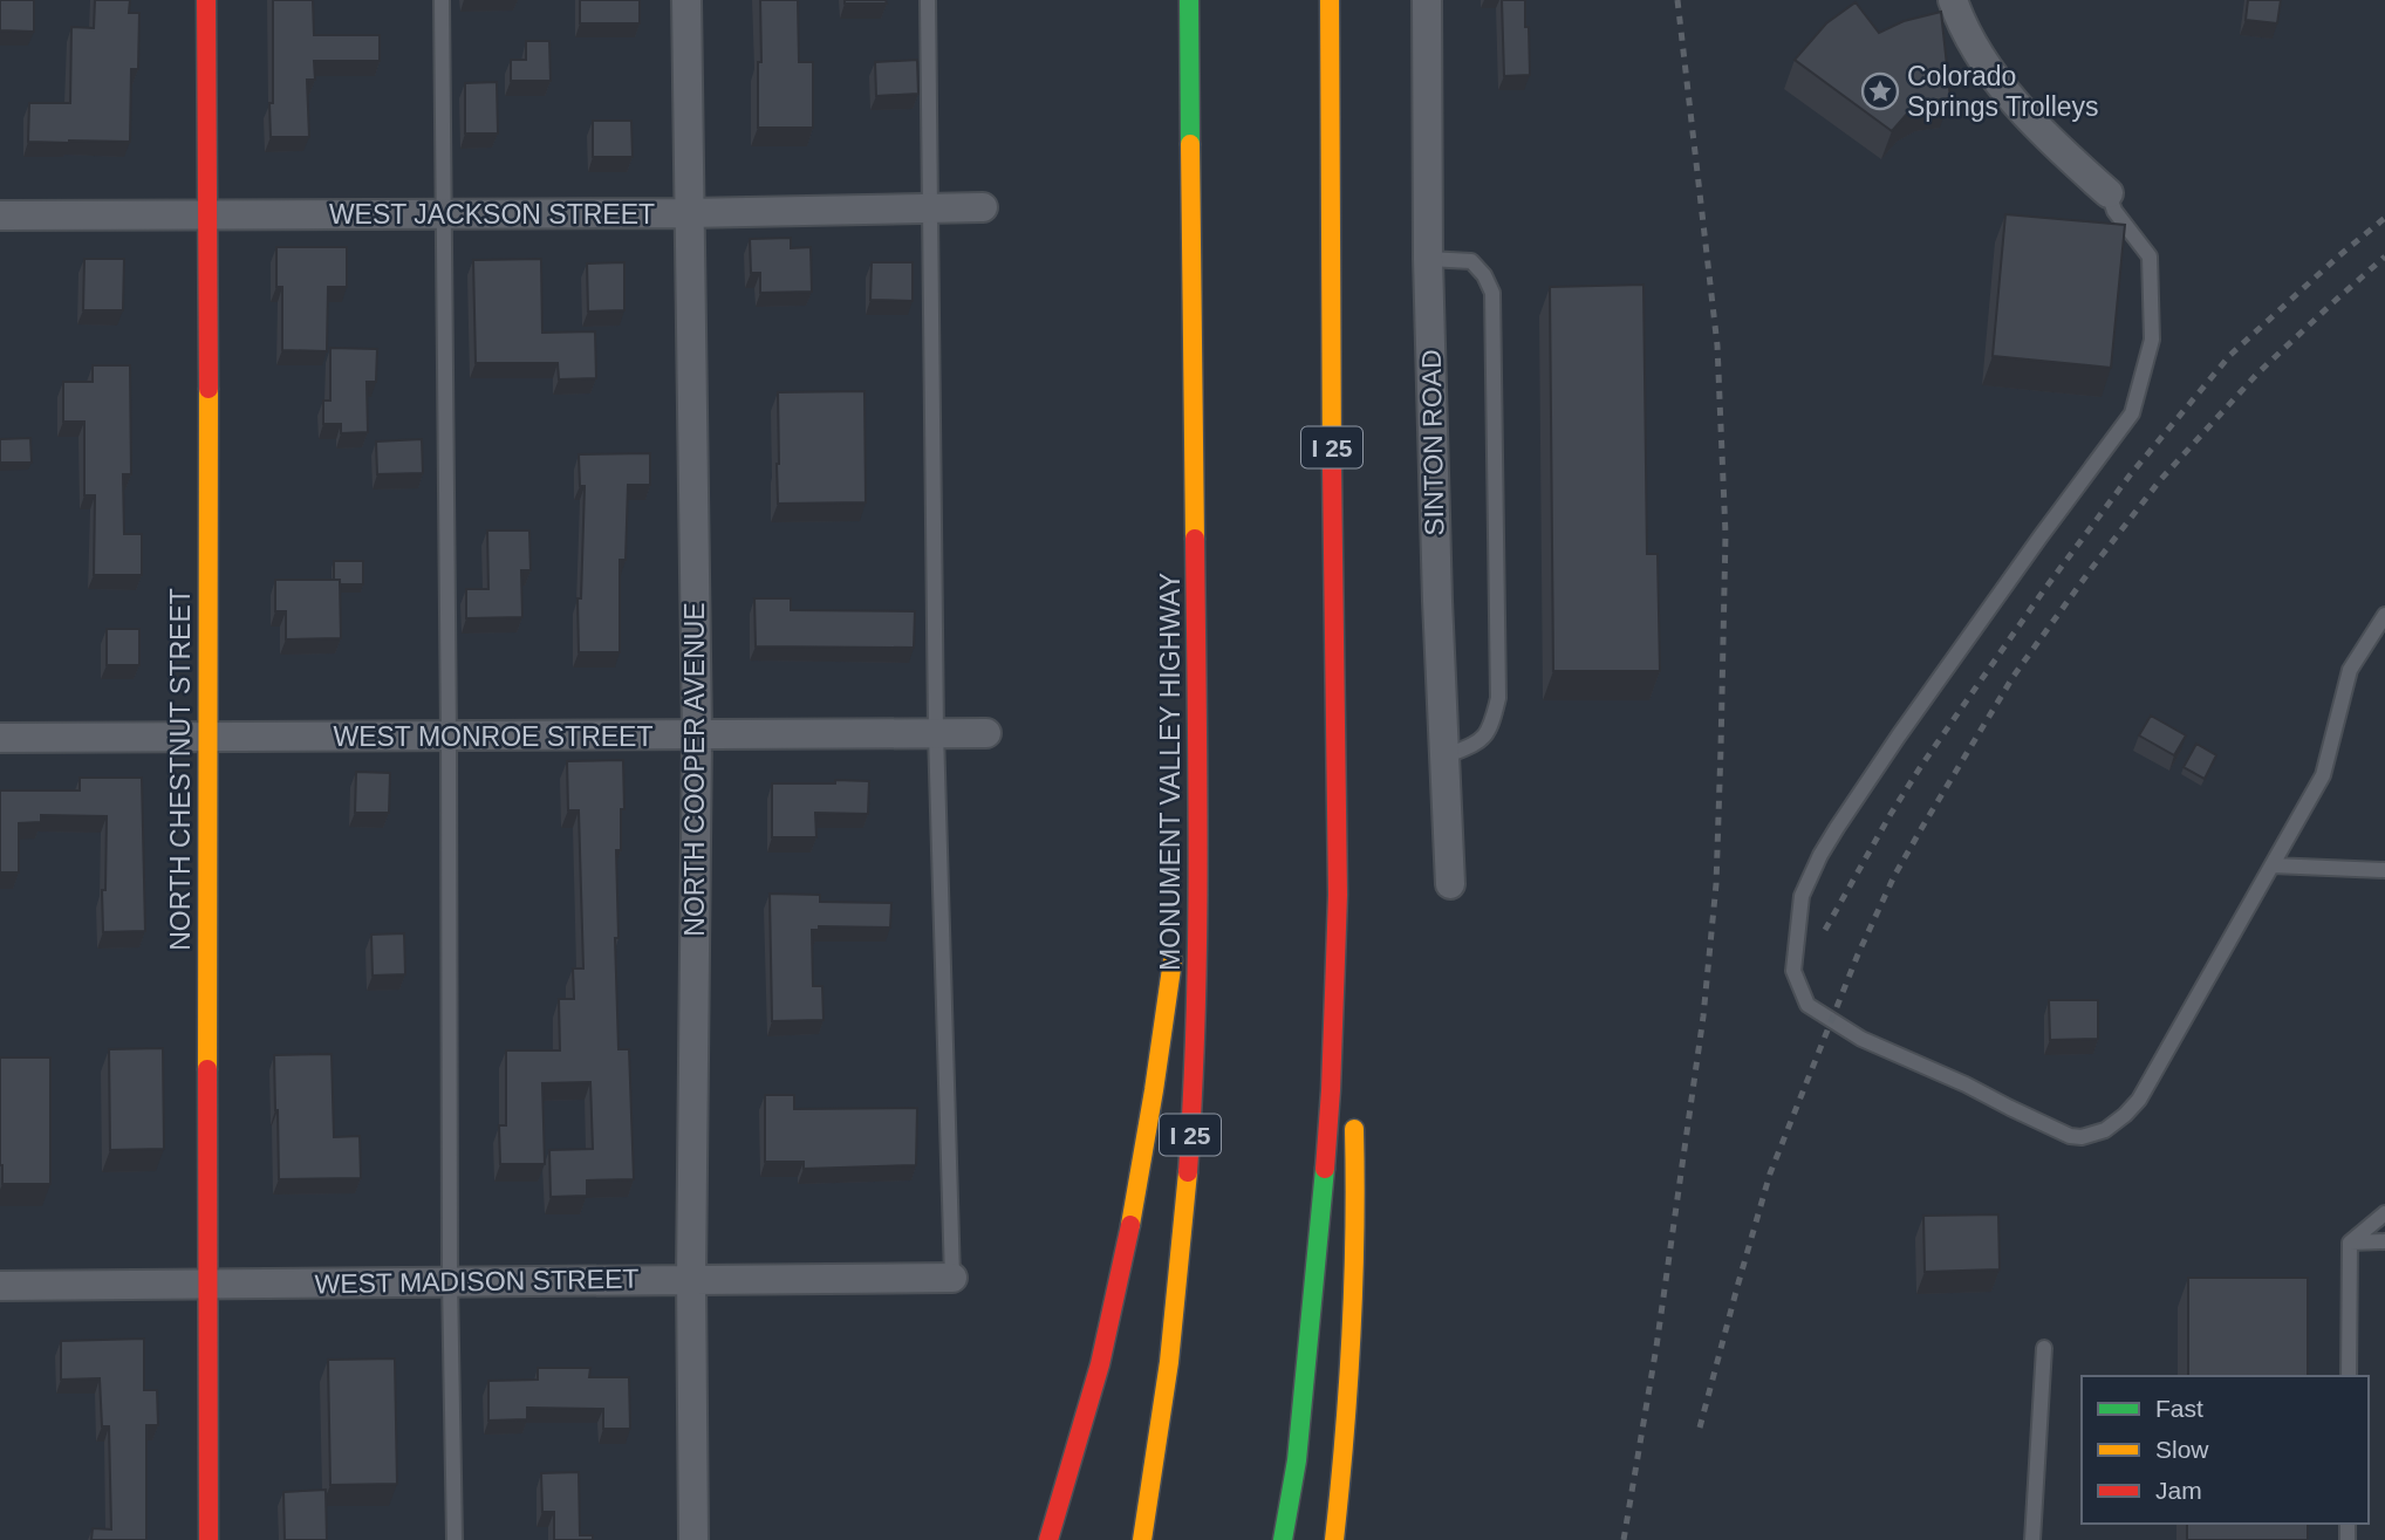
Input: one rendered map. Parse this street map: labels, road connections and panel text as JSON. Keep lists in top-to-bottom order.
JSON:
{
  "streets": {
    "main road": ["I 25", "NORTH CHESTNUT STREET", "MONUMENT VALLEY HIGHWAY"],
    "street": [
      "WEST JACKSON STREET",
      "SINTON ROAD",
      "WEST MONROE STREET",
      "NORTH COOPER AVENUE",
      "WEST MADISON STREET"
    ]
  },
  "crossings": [
    ["WEST JACKSON STREET", "NORTH CHESTNUT STREET"],
    ["WEST JACKSON STREET", "NORTH COOPER AVENUE"],
    ["WEST MONROE STREET", "NORTH CHESTNUT STREET"],
    ["WEST MONROE STREET", "NORTH COOPER AVENUE"],
    ["NORTH CHESTNUT STREET", "WEST MADISON STREET"],
    ["NORTH COOPER AVENUE", "WEST MADISON STREET"]
  ],
  "places": {
    "place": ["Colorado Springs Trolleys"]
  },
  "legend": ["Fast", "Slow", "Jam"]
}
